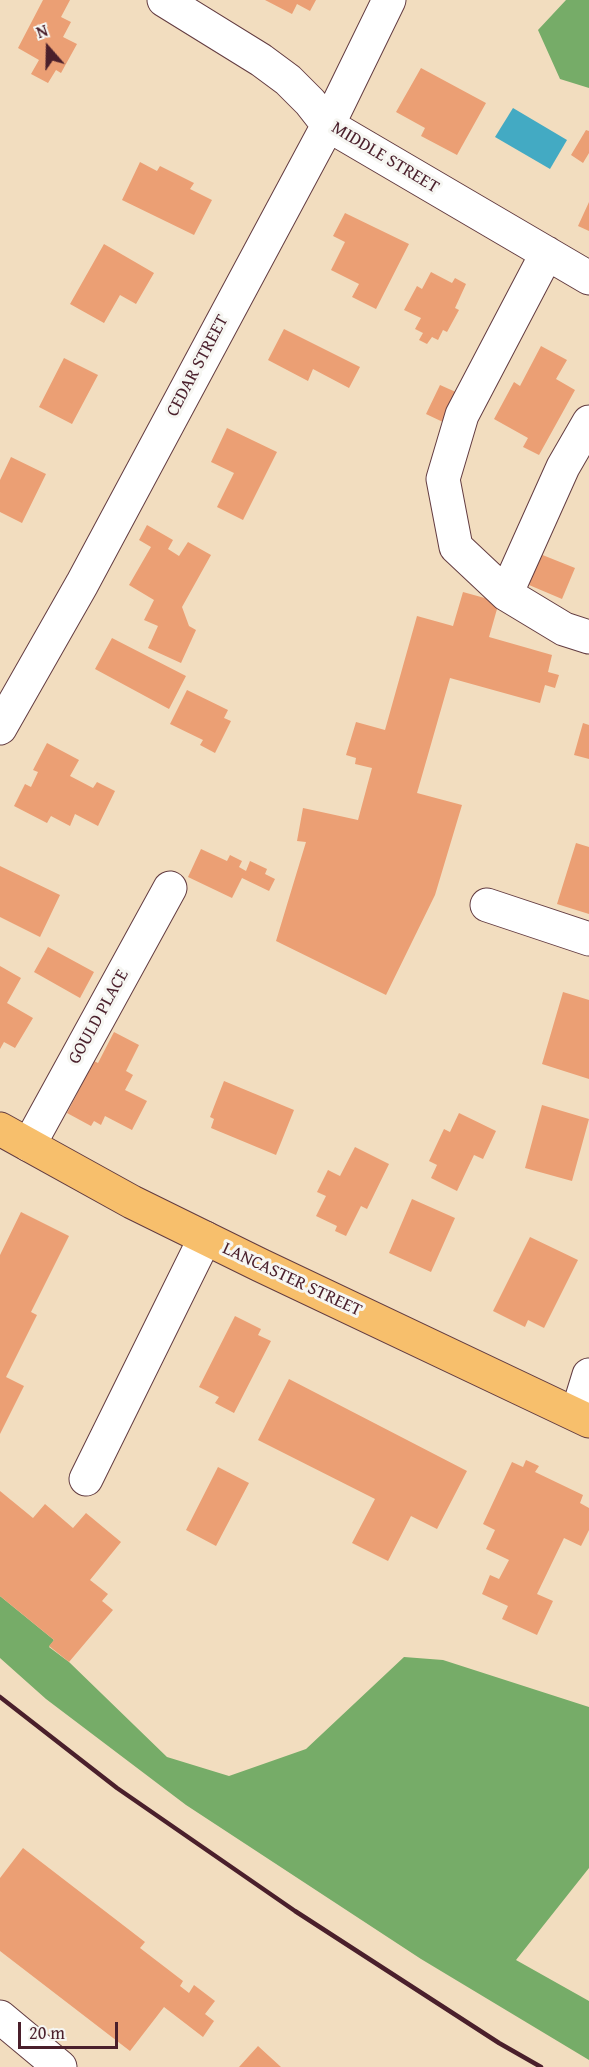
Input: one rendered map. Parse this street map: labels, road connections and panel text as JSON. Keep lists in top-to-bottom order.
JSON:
{
  "streets": {
    "main road": ["LANCASTER STREET"],
    "street": ["MIDDLE STREET", "CEDAR STREET", "GOULD PLACE"]
  },
  "crossings": [
    ["MIDDLE STREET", "CEDAR STREET"],
    ["GOULD PLACE", "LANCASTER STREET"]
  ],
  "scale_bar": "20 m",
  "north": "top"
}
